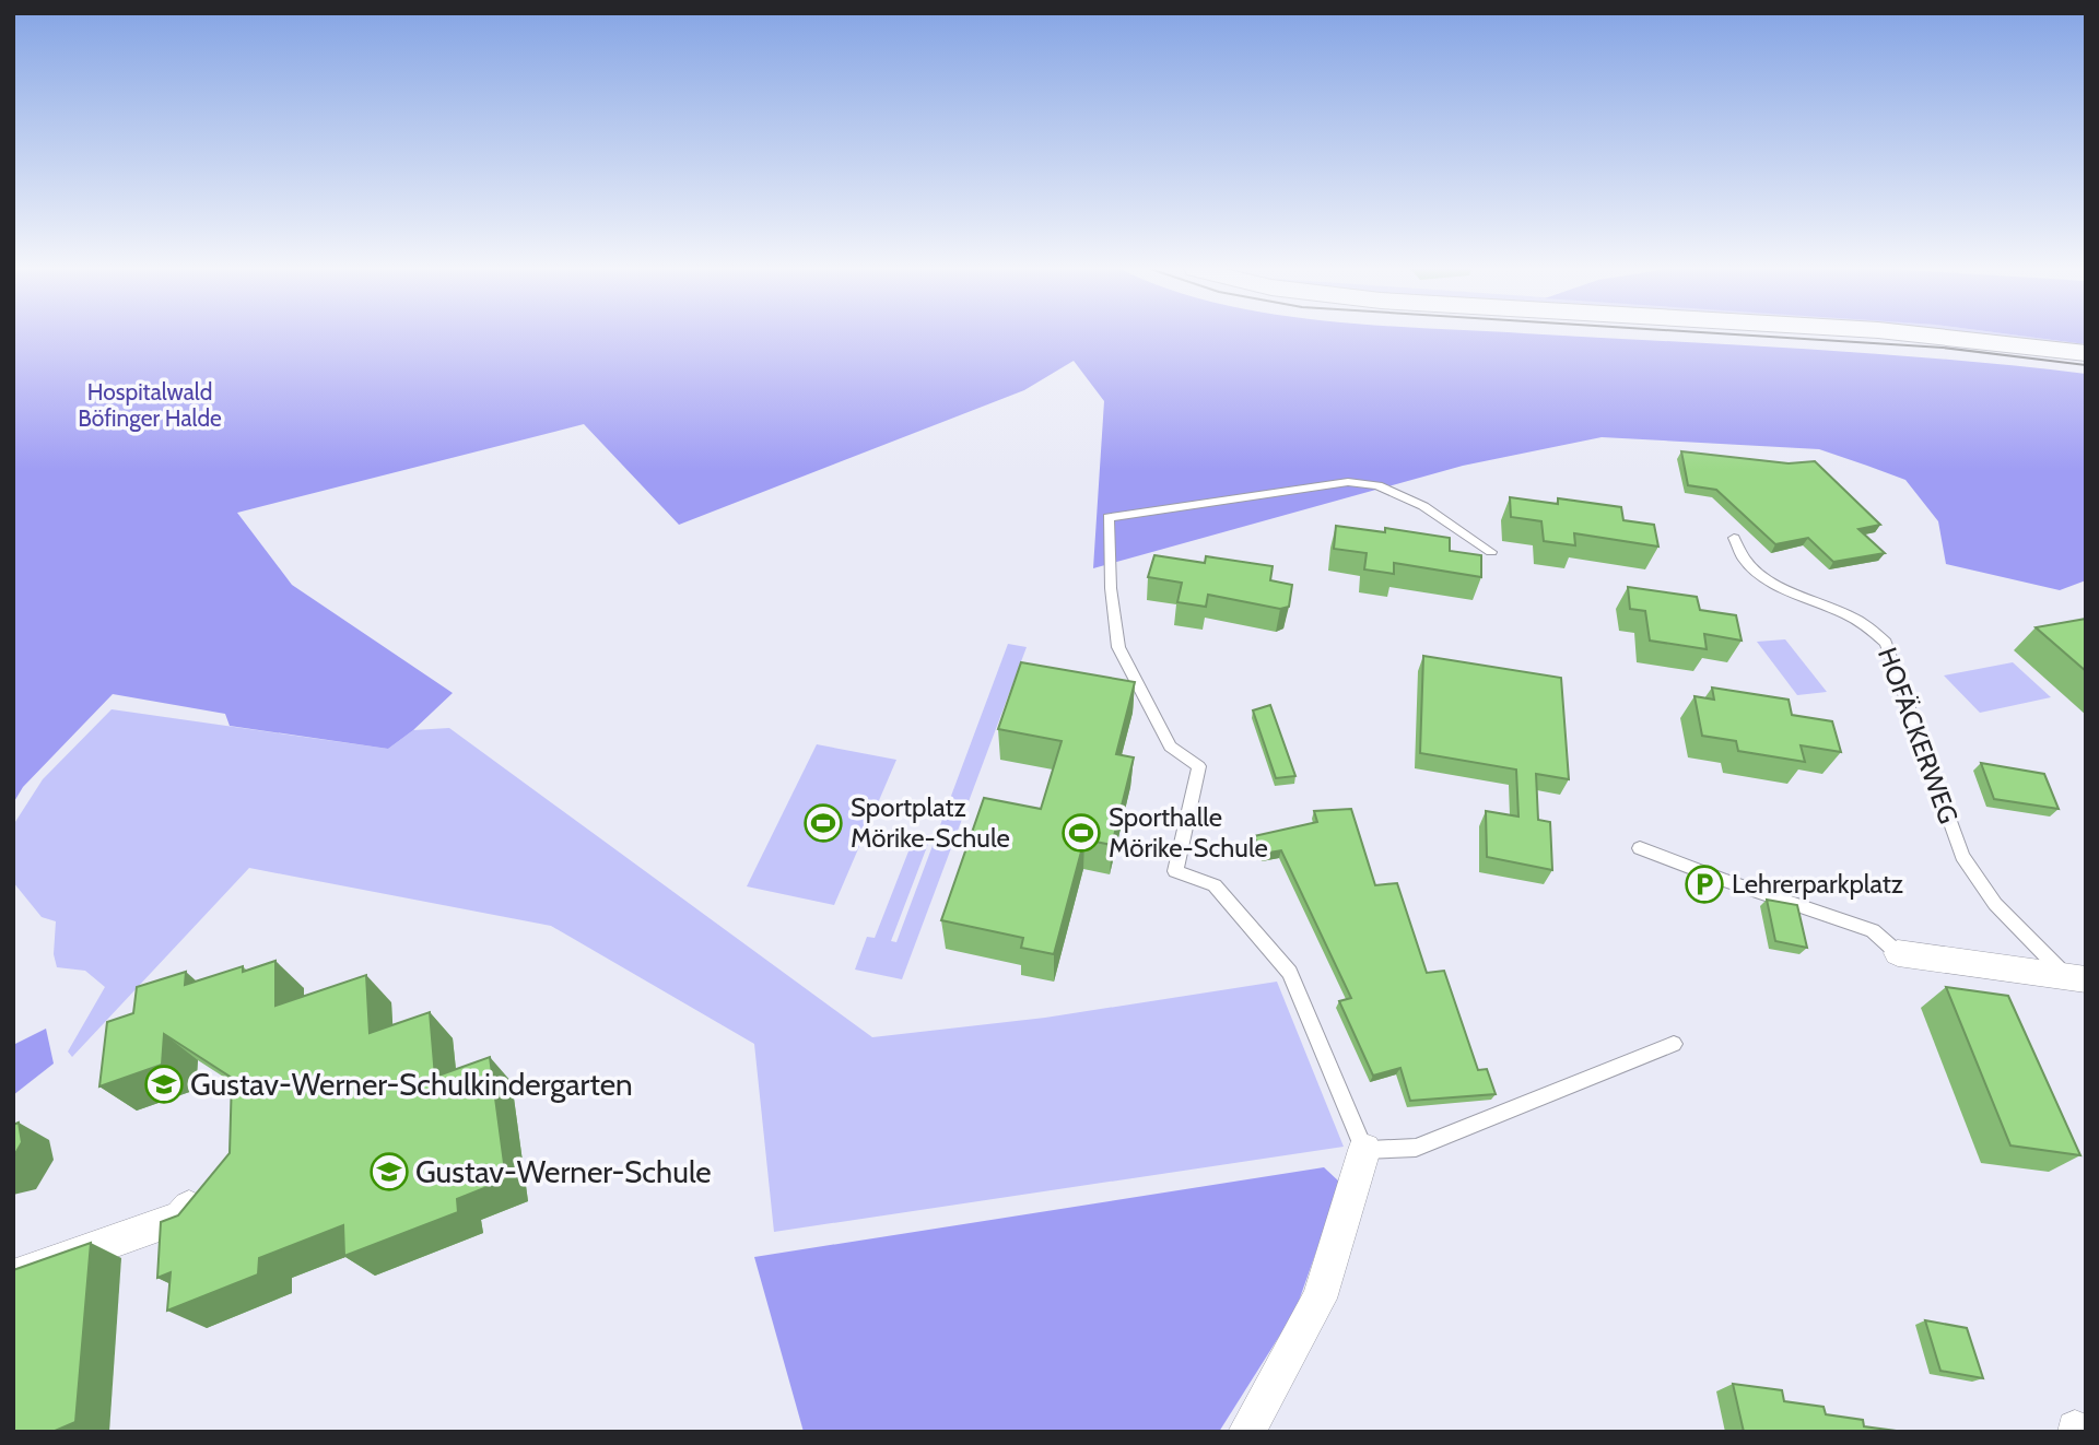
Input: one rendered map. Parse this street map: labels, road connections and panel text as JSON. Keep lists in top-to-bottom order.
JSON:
{
  "streets": {
    "street": ["HOFÄCKERWEG"]
  },
  "parks": ["Hospitalwald Böfinger Halde"],
  "places": {
    "sports": ["Sportplatz Mörike-Schule", "Sporthalle Mörike-Schule"],
    "parking": ["Lehrerparkplatz"],
    "school or university": ["Gustav-Werner-Schulkindergarten", "Gustav-Werner-Schule"]
  }
}
